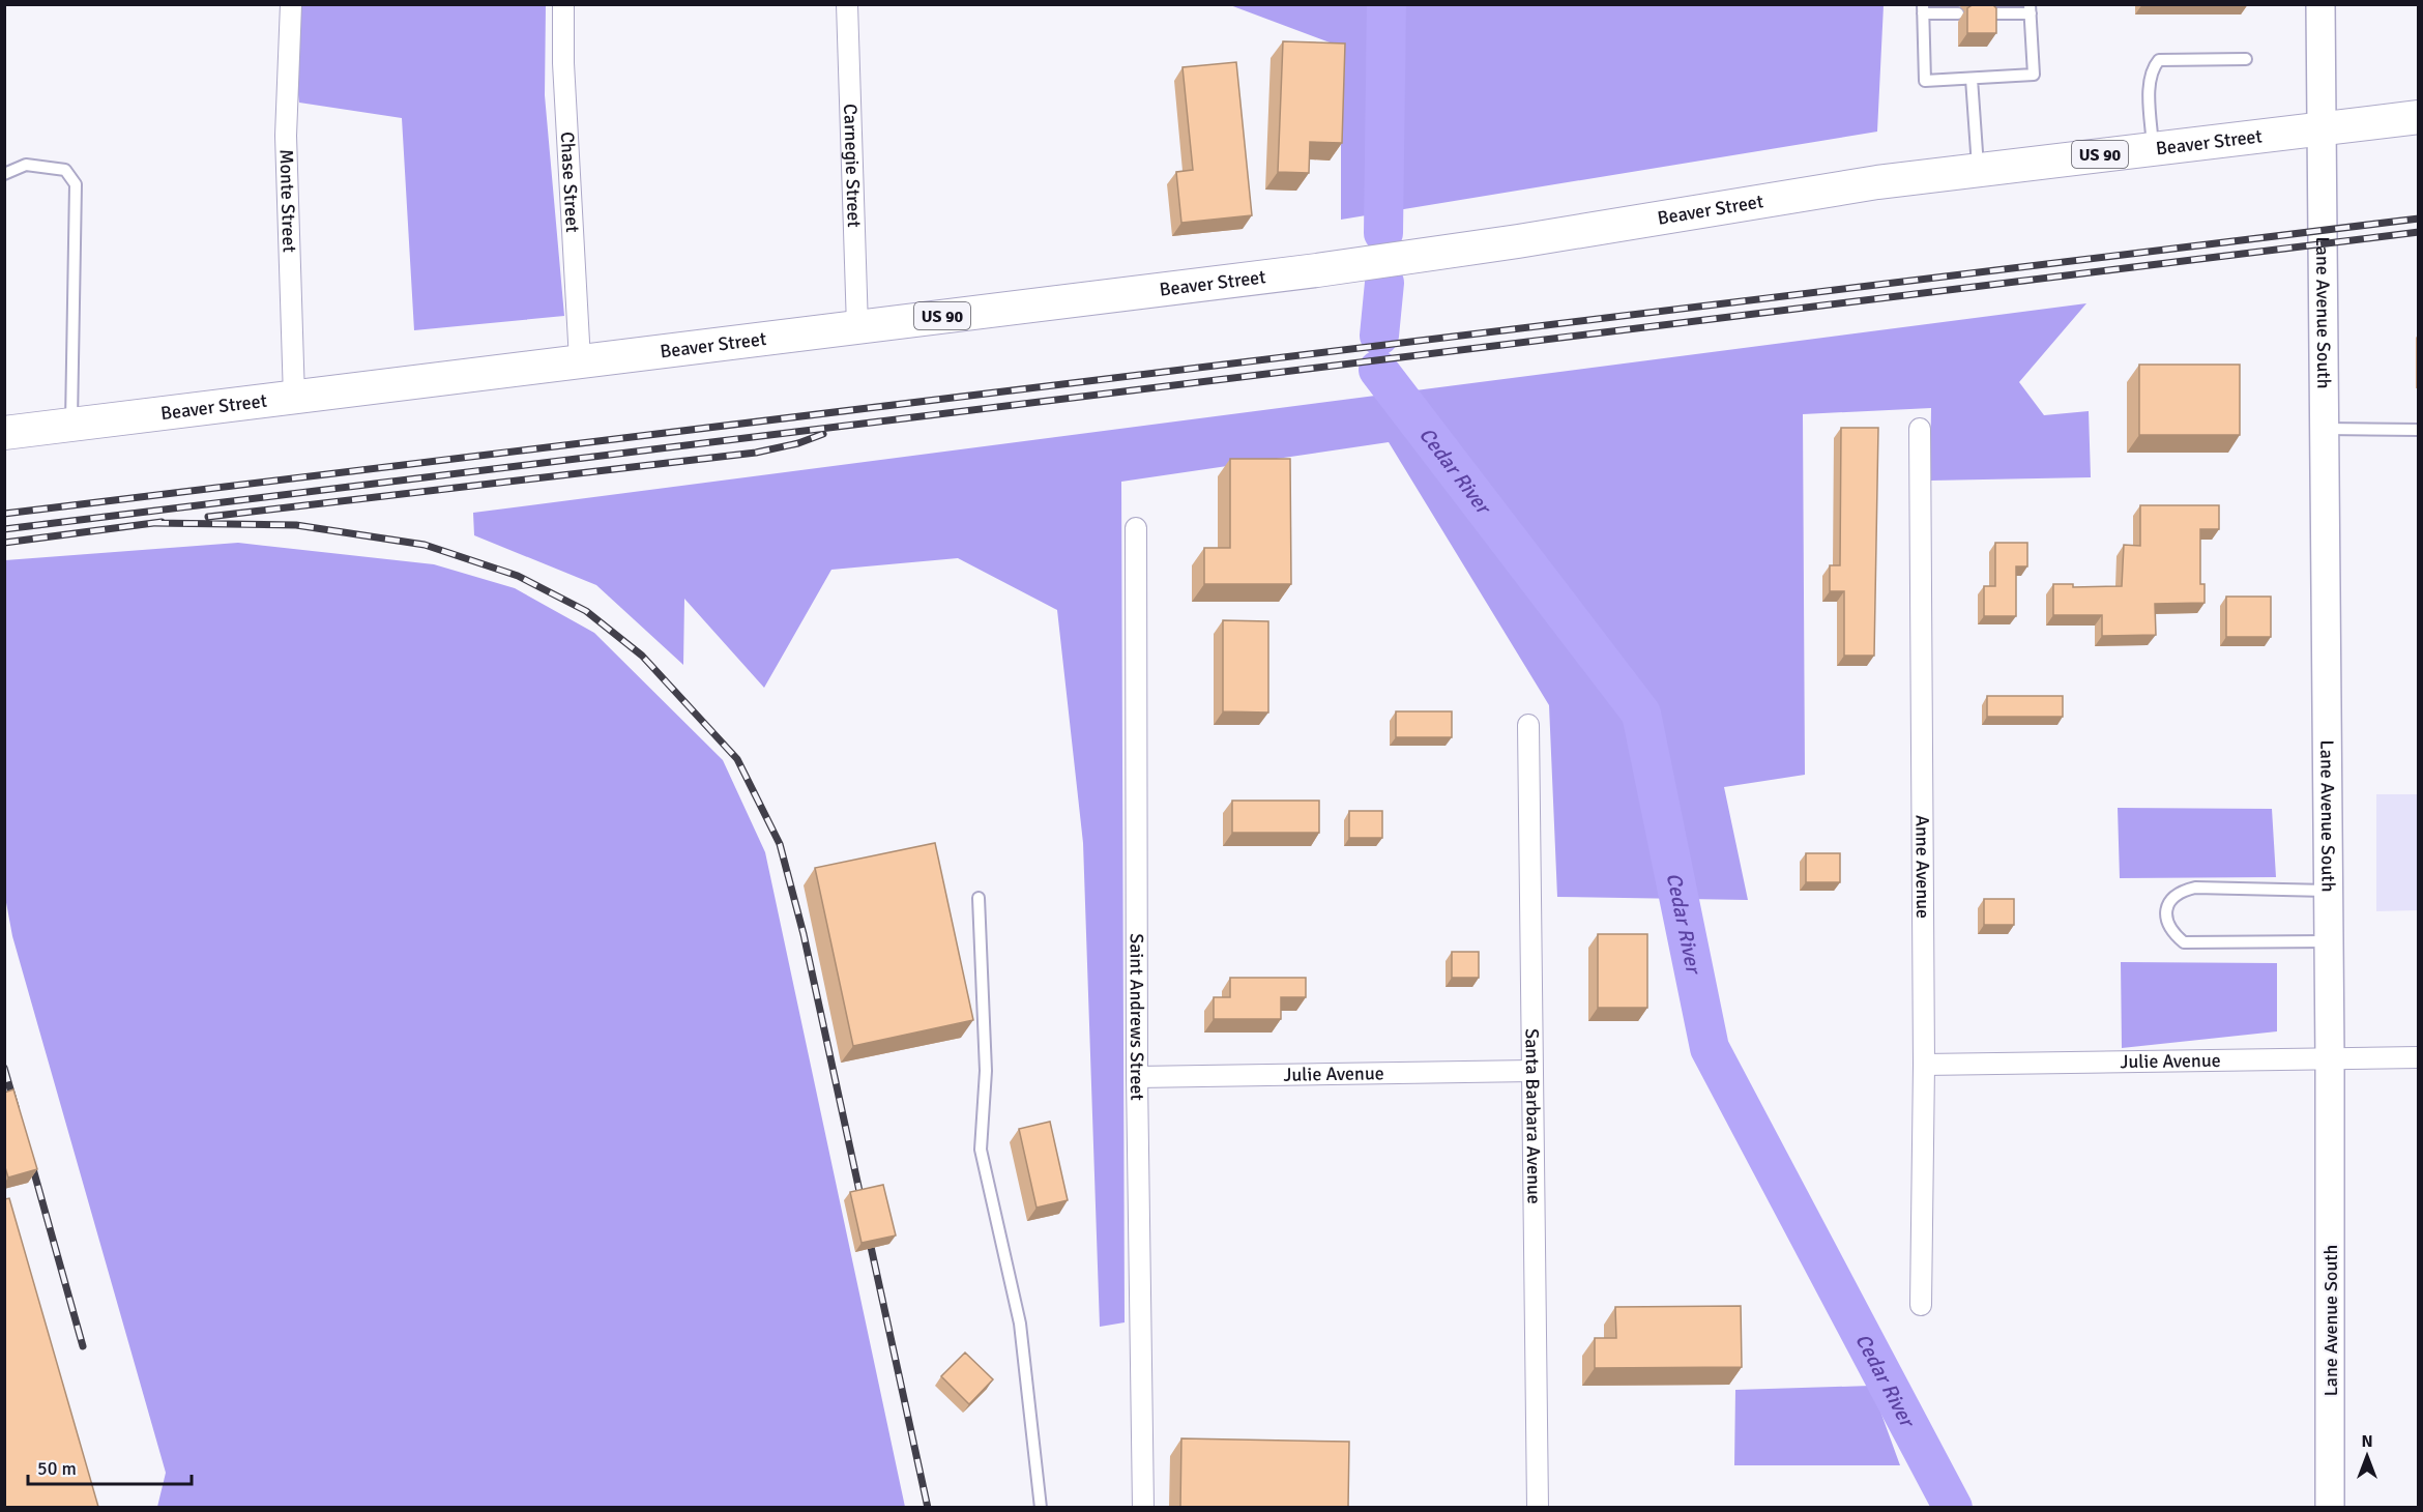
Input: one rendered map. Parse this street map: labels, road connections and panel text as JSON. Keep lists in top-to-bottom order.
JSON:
{
  "streets": {
    "main road": ["Beaver Street", "US 90", "Lane Avenue South"],
    "street": [
      "Carnegie Street",
      "Chase Street",
      "Monte Street",
      "Anne Avenue",
      "Saint Andrews Street",
      "Julie Avenue",
      "Santa Barbara Avenue"
    ]
  },
  "crossings": [
    ["Beaver Street", "Carnegie Street"],
    ["Beaver Street", "Chase Street"],
    ["Beaver Street", "Monte Street"],
    ["Beaver Street", "Lane Avenue South"],
    ["Lane Avenue South", "Julie Avenue"],
    ["Anne Avenue", "Julie Avenue"],
    ["Saint Andrews Street", "Julie Avenue"],
    ["Julie Avenue", "Santa Barbara Avenue"]
  ],
  "water": ["Cedar River"],
  "scale_bar": "50 m",
  "north": "top"
}
